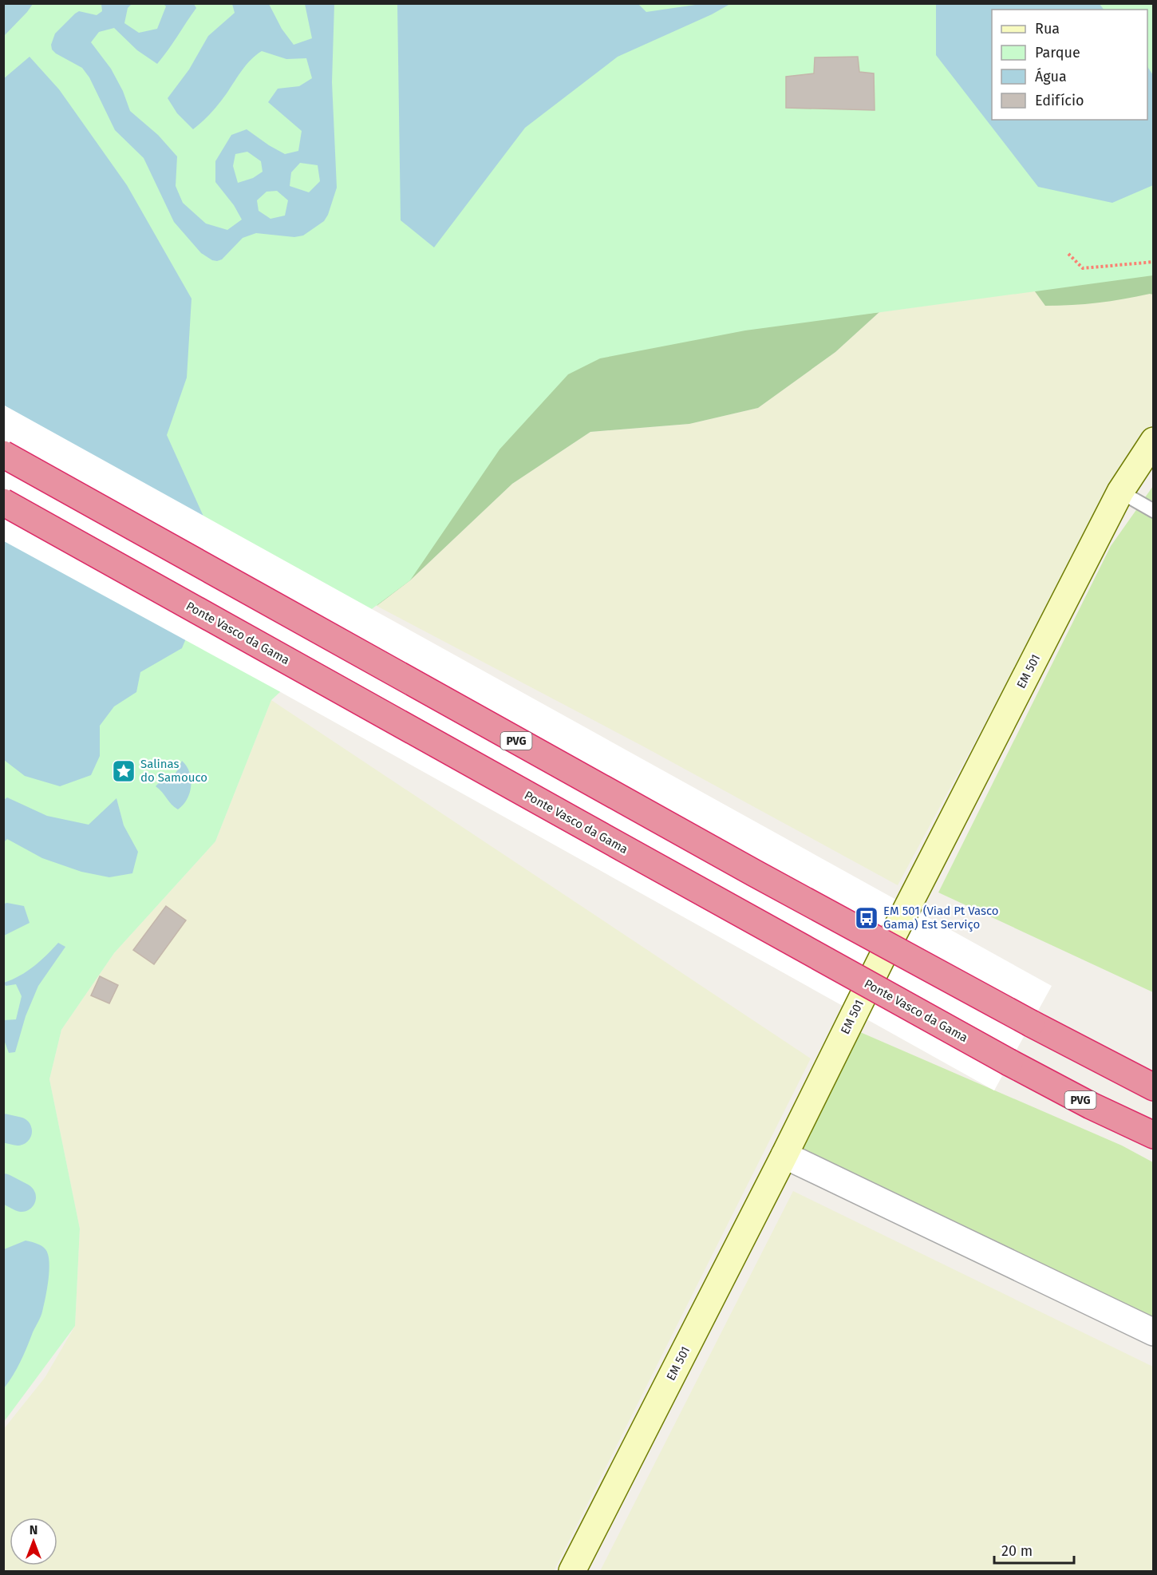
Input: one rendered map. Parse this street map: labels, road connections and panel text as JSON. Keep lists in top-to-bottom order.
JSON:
{
  "streets": {
    "highway": ["Ponte Vasco da Gama", "PVG"],
    "main road": ["EM 501"]
  },
  "places": {
    "place": ["Salinas do Samouco"],
    "bus stop": ["EM 501 (Viad Pt Vasco Gama) Est Serviço"]
  },
  "legend": [
    "Rua",
    "Parque",
    "Água",
    "Edifício"
  ],
  "scale_bar": "20 m",
  "north": "top"
}
